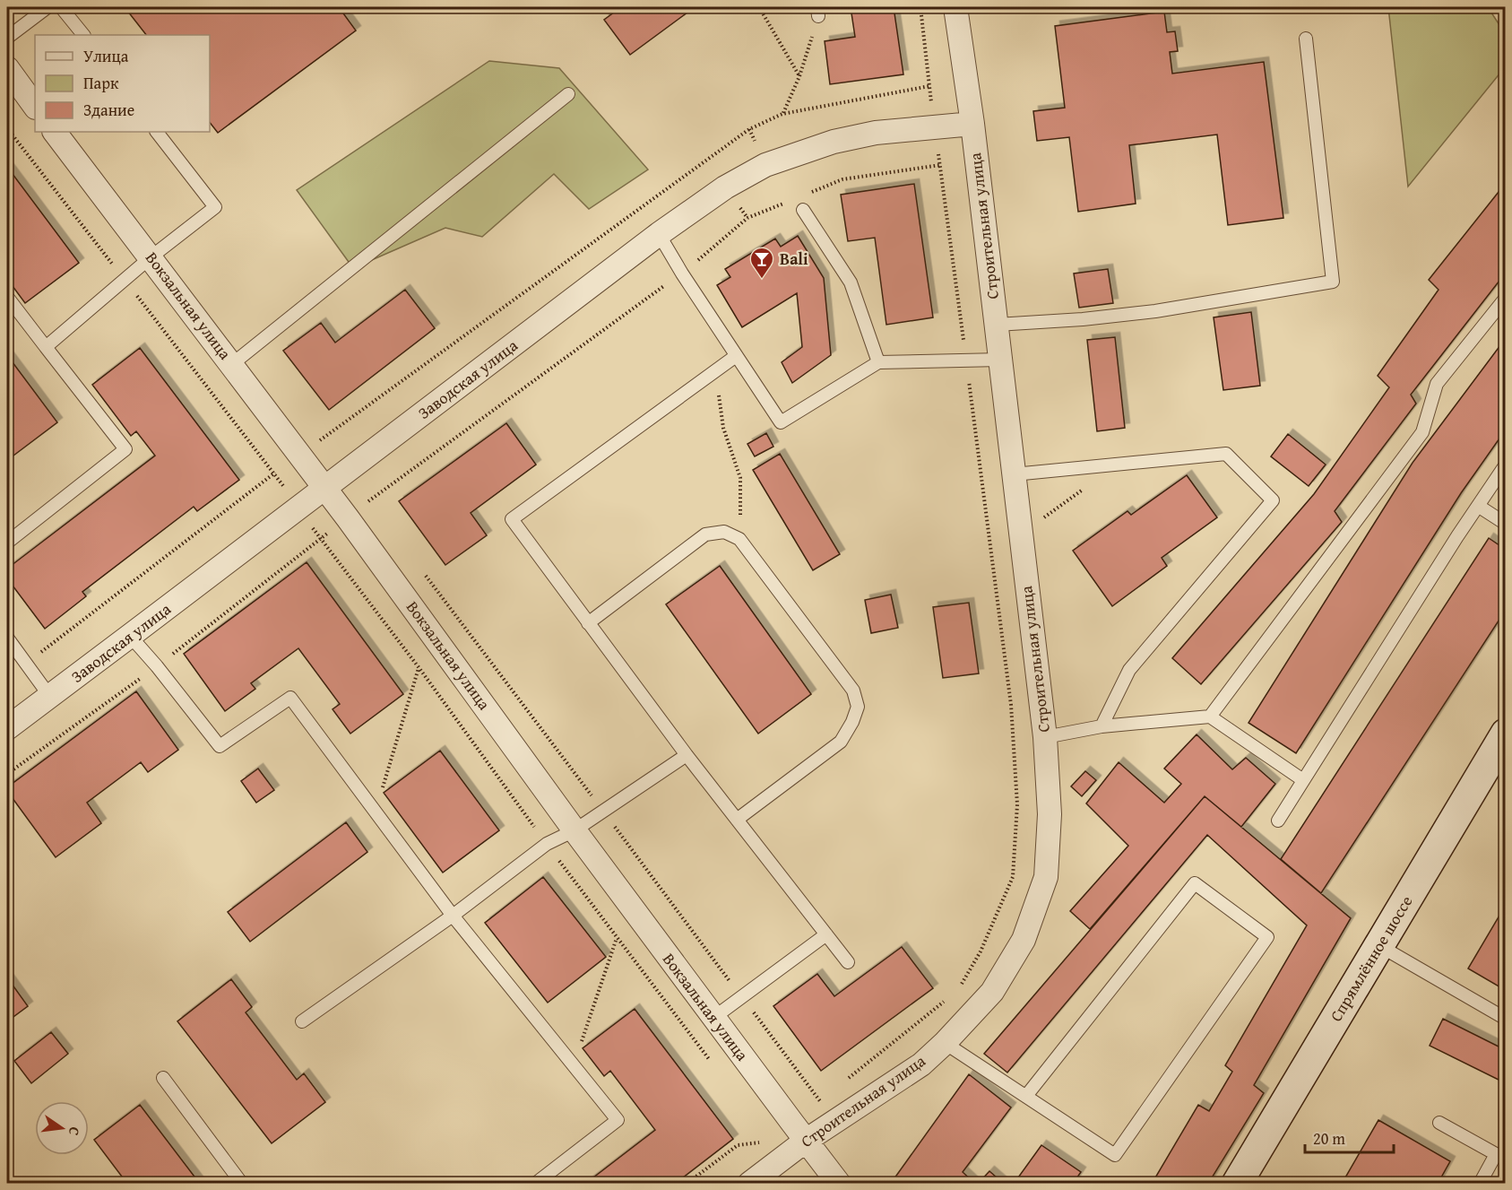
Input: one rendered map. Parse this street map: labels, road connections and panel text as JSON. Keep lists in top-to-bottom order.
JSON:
{
  "streets": {
    "main road": ["Спрямлённое шоссе"],
    "street": ["Строительная улица", "Вокзальная улица", "Заводская улица"]
  },
  "crossings": [
    ["Строительная улица", "Вокзальная улица"],
    ["Строительная улица", "Заводская улица"],
    ["Вокзальная улица", "Заводская улица"]
  ],
  "places": {
    "bar": ["Bali"]
  },
  "legend": ["Улица", "Парк", "Здание"],
  "scale_bar": "20 m",
  "north": "right"
}
